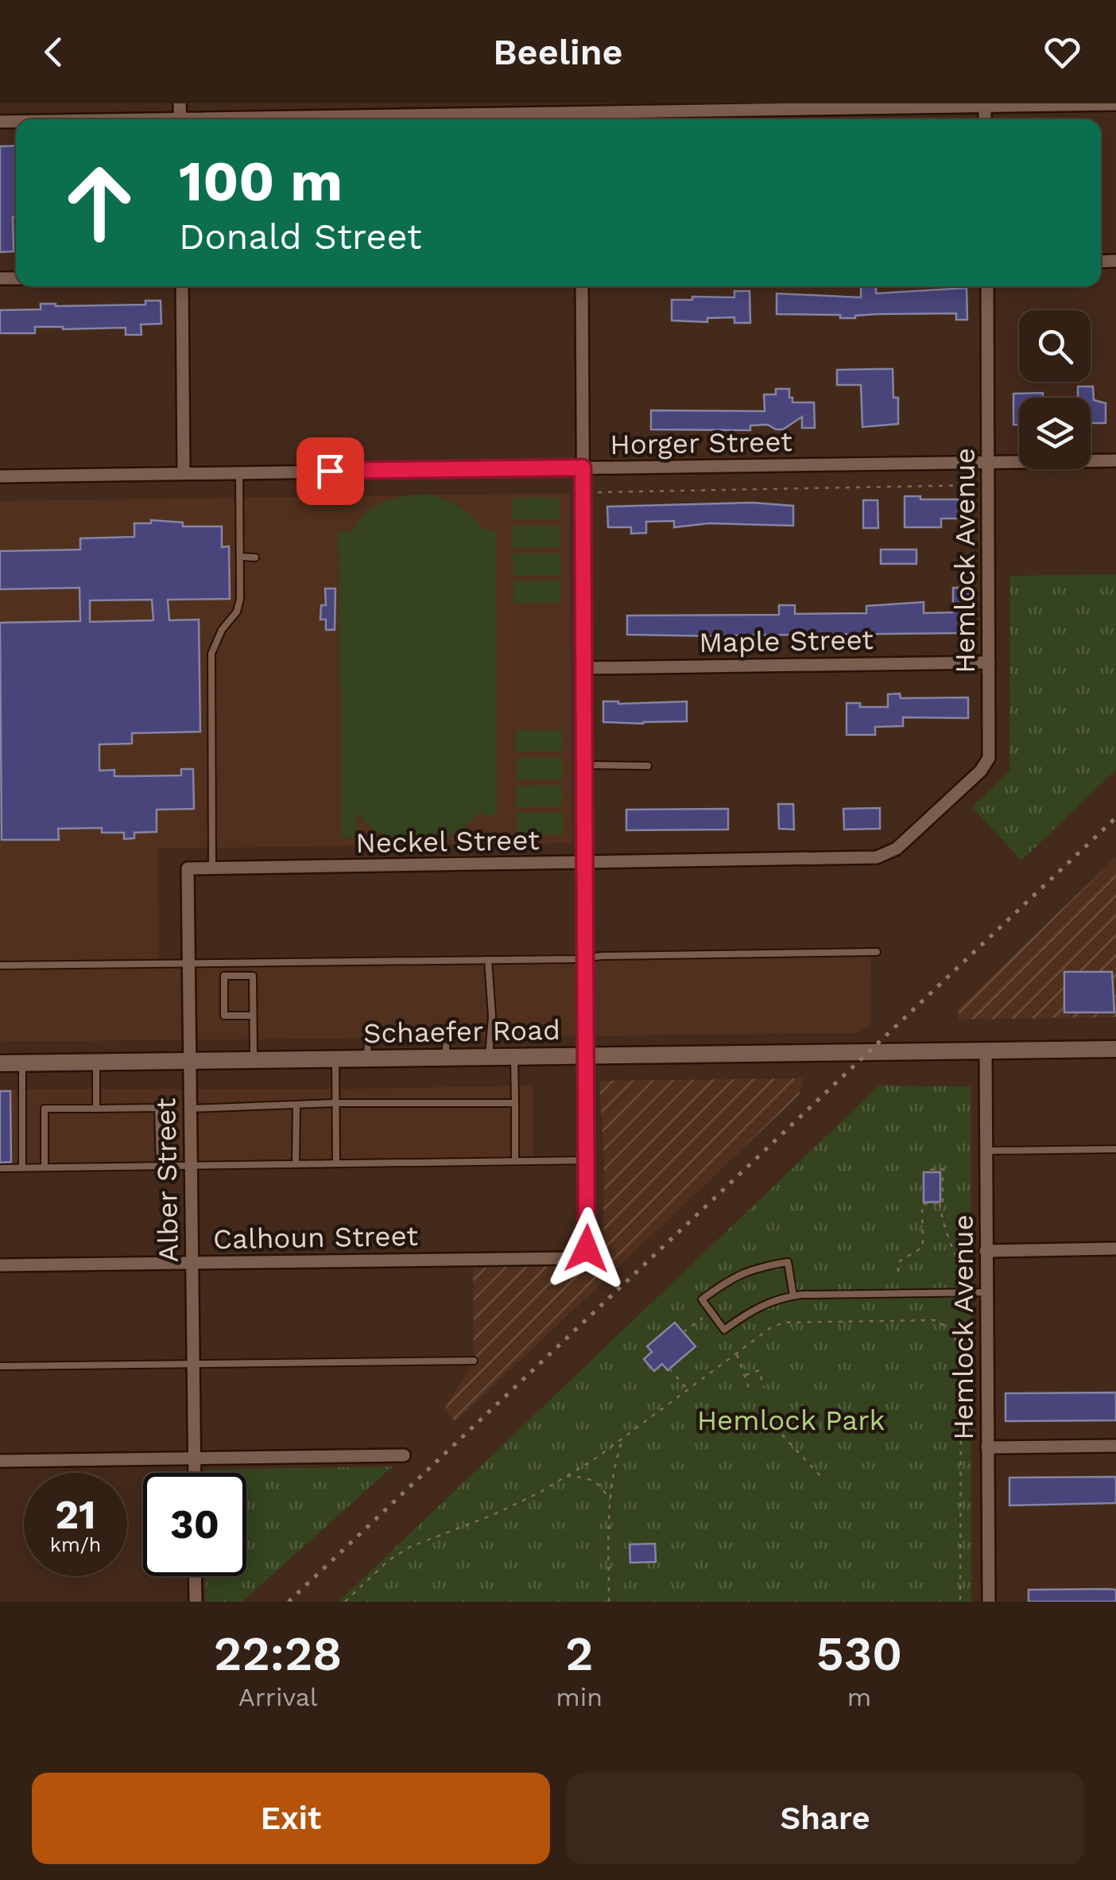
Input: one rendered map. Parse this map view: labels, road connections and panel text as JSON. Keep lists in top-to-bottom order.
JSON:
{
  "streets": {
    "main road": ["Schaefer Road"],
    "street": [
      "Horger Street",
      "Hemlock Avenue",
      "Maple Street",
      "Neckel Street",
      "Alber Street",
      "Calhoun Street"
    ]
  },
  "crossings": [
    ["Horger Street", "Hemlock Avenue"],
    ["Hemlock Avenue", "Maple Street"],
    ["Hemlock Avenue", "Neckel Street"],
    ["Hemlock Avenue", "Schaefer Road"],
    ["Neckel Street", "Alber Street"],
    ["Schaefer Road", "Alber Street"],
    ["Alber Street", "Calhoun Street"]
  ],
  "parks": ["Hemlock Park"],
  "page": {
    "header": "Beeline",
    "turn": ["100 m", "Donald Street"],
    "speed": "21 km/h",
    "limit": "30",
    "eta": [
      "22:28",
      "Arrival",
      "2",
      "min",
      "530",
      "m"
    ],
    "buttons": ["Exit", "Share"]
  }
}
